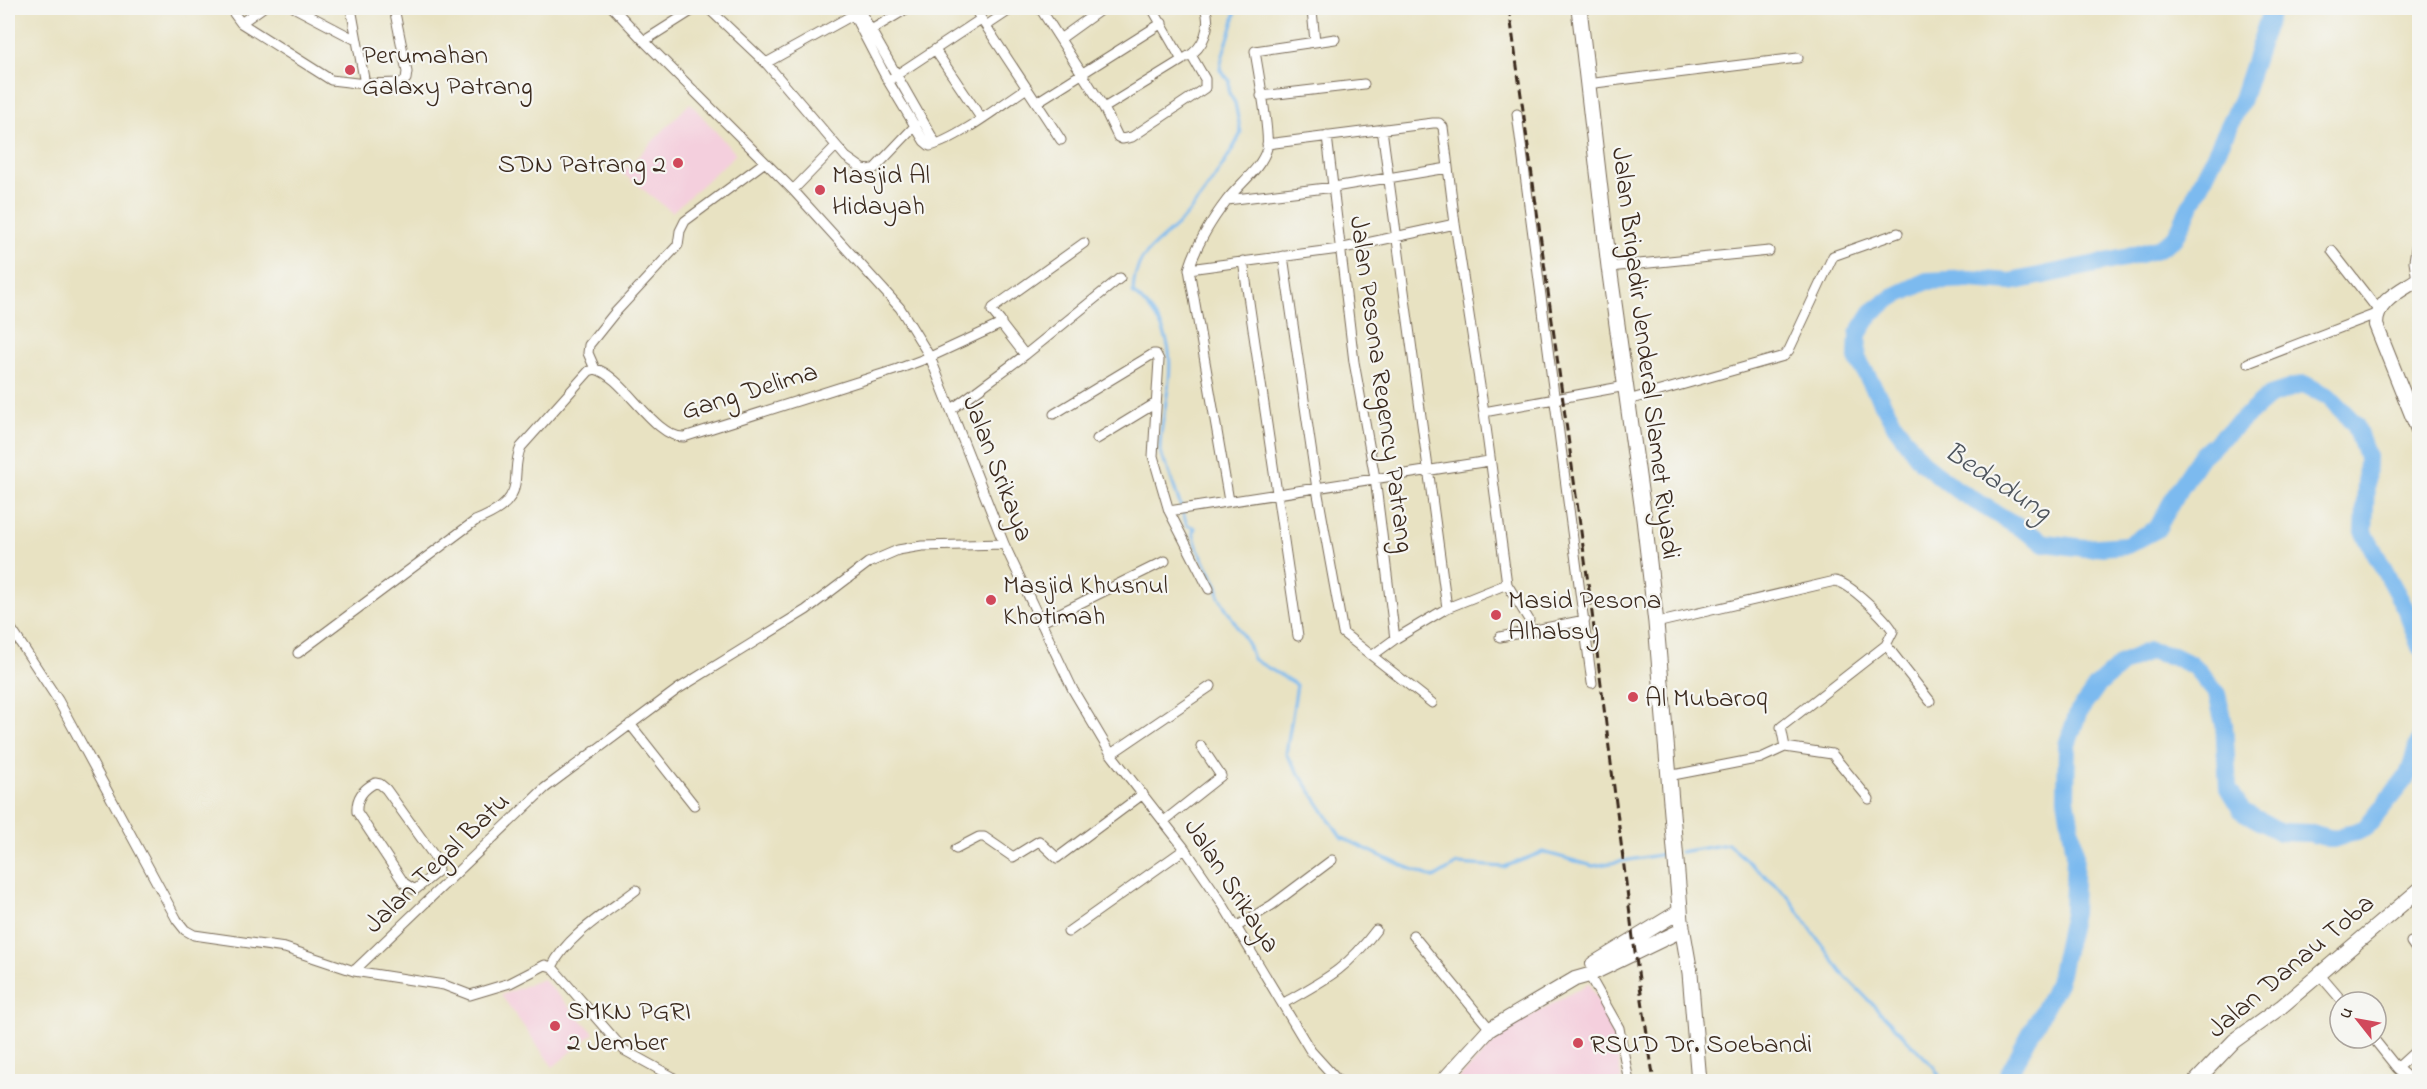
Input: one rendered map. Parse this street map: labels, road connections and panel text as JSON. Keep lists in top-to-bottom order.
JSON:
{
  "streets": {
    "main road": ["Jalan Brigadir Jenderal Slamet Riyadi", "Jalan Danau Toba"],
    "street": [
      "Jalan Pesona Regency Patrang",
      "Gang Delima",
      "Jalan Srikaya",
      "Jalan Tegal Batu"
    ]
  },
  "crossings": [
    ["Gang Delima", "Jalan Srikaya"],
    ["Jalan Srikaya", "Jalan Tegal Batu"]
  ],
  "water": ["Bedadung"],
  "places": [
    "Perumahan Galaxy Patrang",
    "SDN Patrang 2",
    "Masjid Al Hidayah",
    "Masjid Khusnul Khotimah",
    "Masid Pesona Alhabsy",
    "Al Mubaroq",
    "SMKN PGRI 2 Jember",
    "RSUD Dr. Soebandi"
  ],
  "north": "top left"
}
